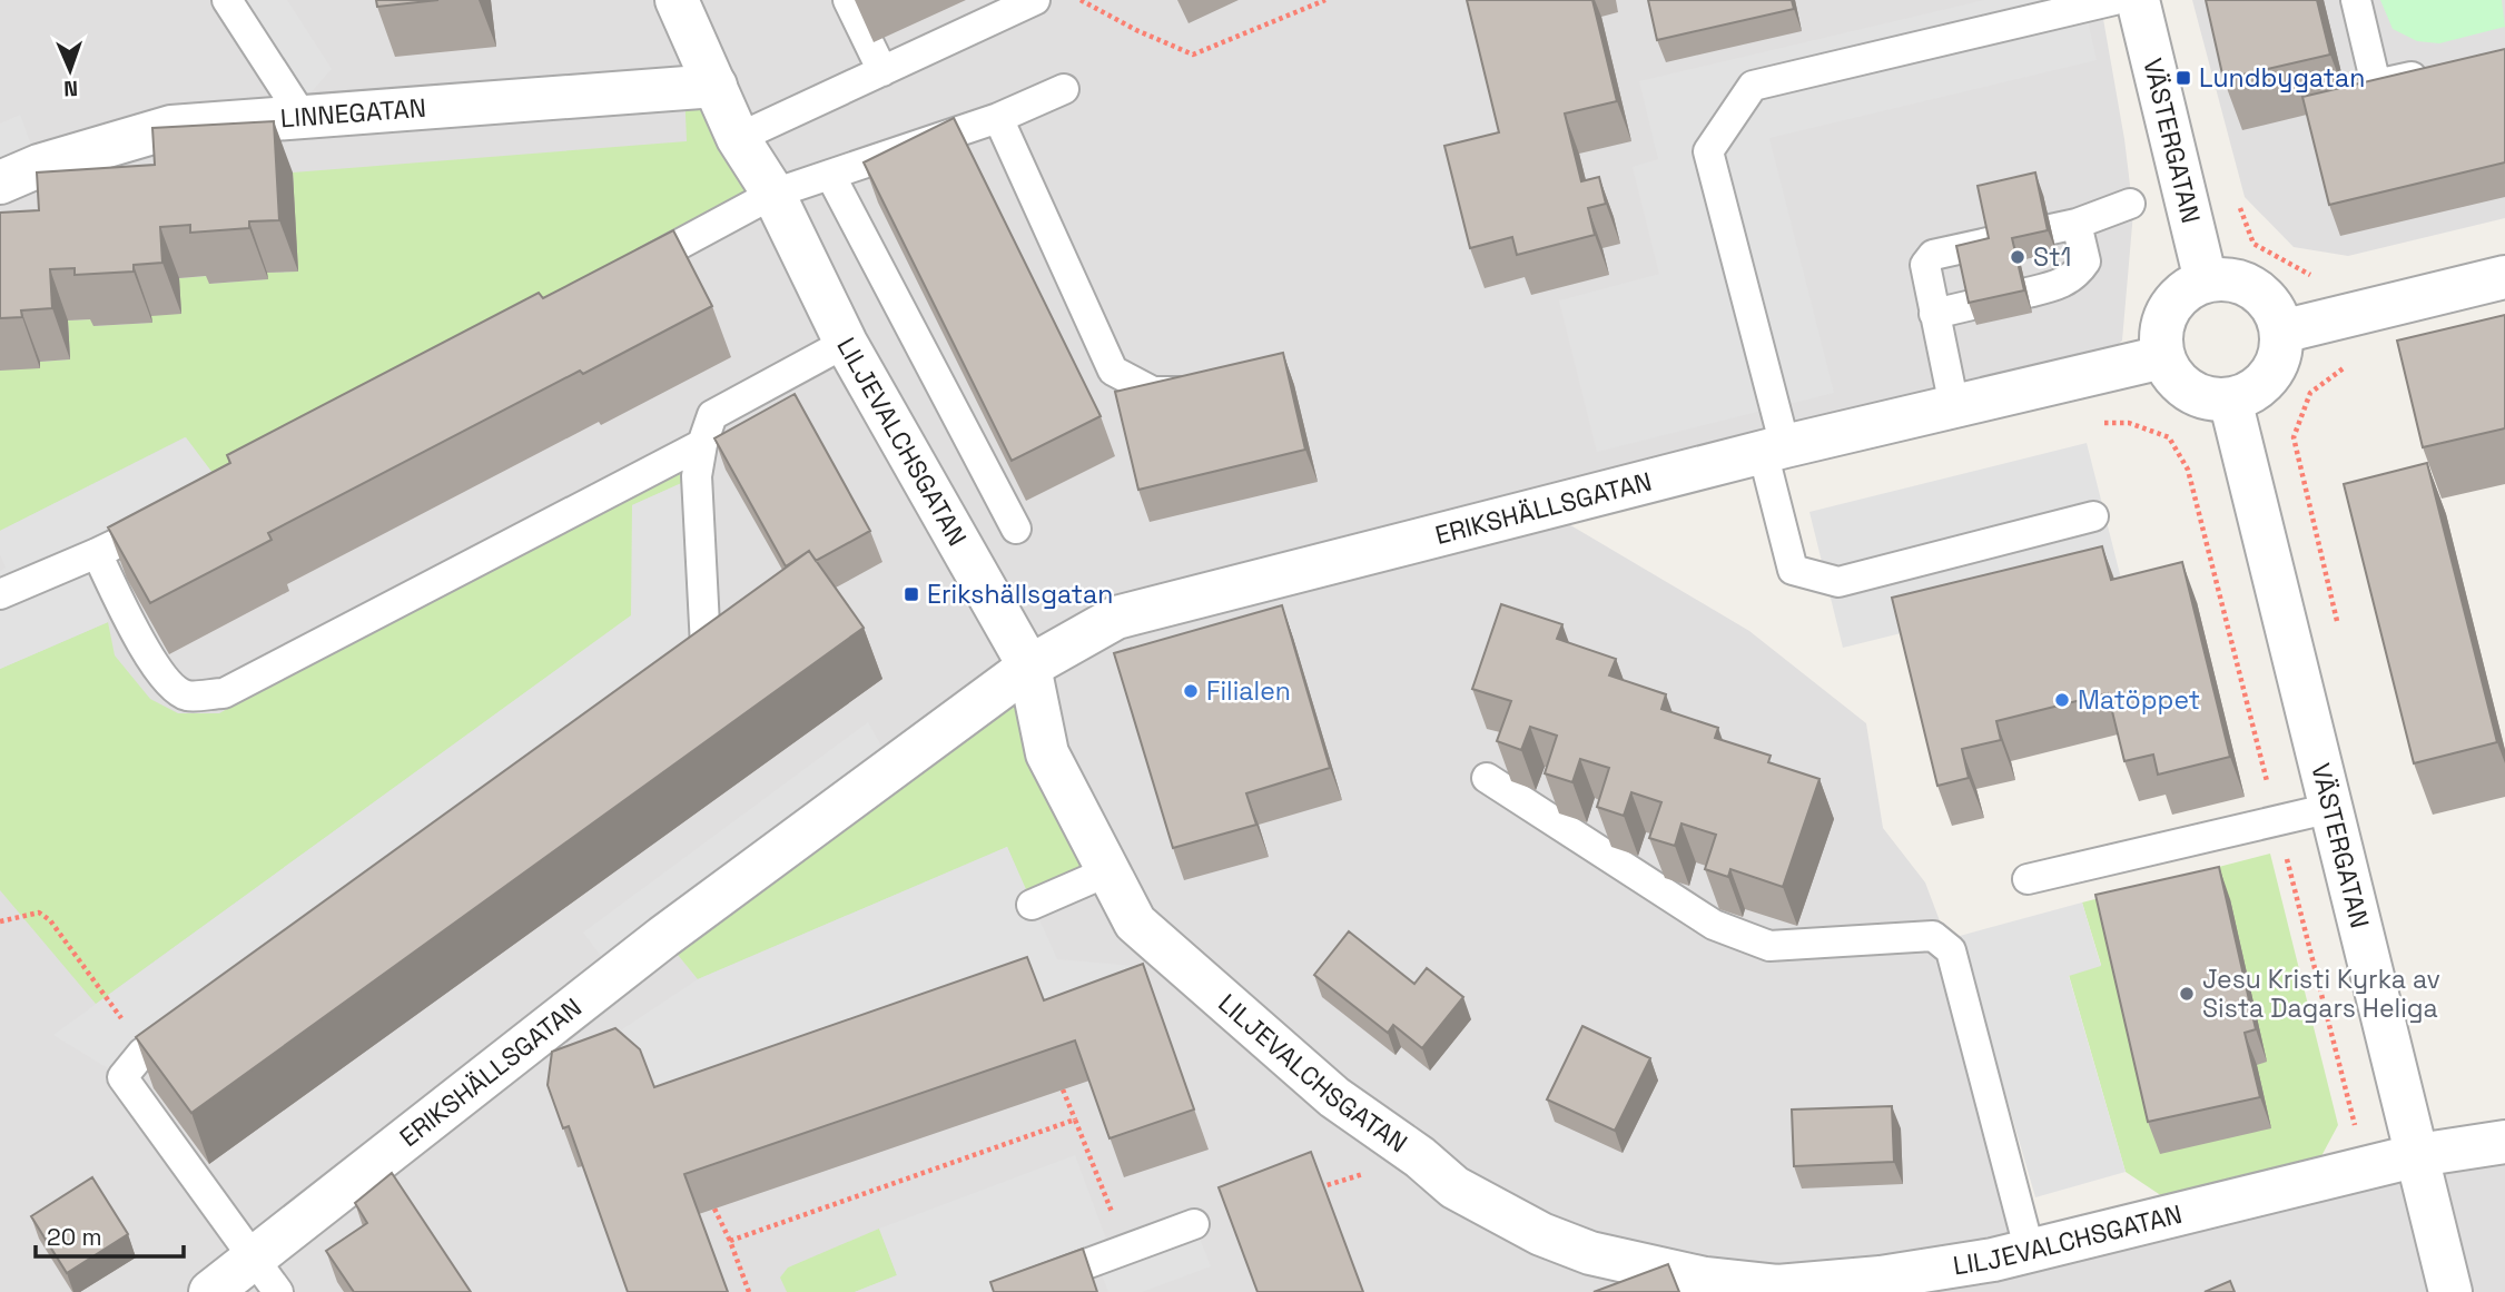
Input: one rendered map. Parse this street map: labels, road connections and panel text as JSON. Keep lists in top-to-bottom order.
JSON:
{
  "streets": {
    "street": [
      "LINNEGATAN",
      "VÄSTERGATAN",
      "LILJEVALCHSGATAN",
      "ERIKSHÄLLSGATAN"
    ]
  },
  "crossings": [
    ["LINNEGATAN", "LILJEVALCHSGATAN"],
    ["VÄSTERGATAN", "LILJEVALCHSGATAN"],
    ["VÄSTERGATAN", "ERIKSHÄLLSGATAN"],
    ["LILJEVALCHSGATAN", "ERIKSHÄLLSGATAN"]
  ],
  "places": {
    "transit": ["Lundbygatan", "Erikshällsgatan"],
    "other": [
      "St1",
      "Filialen",
      "Matöppet",
      "Jesu Kristi Kyrka av Sista Dagars Heliga"
    ]
  },
  "scale_bar": "20 m",
  "north": "bottom"
}
